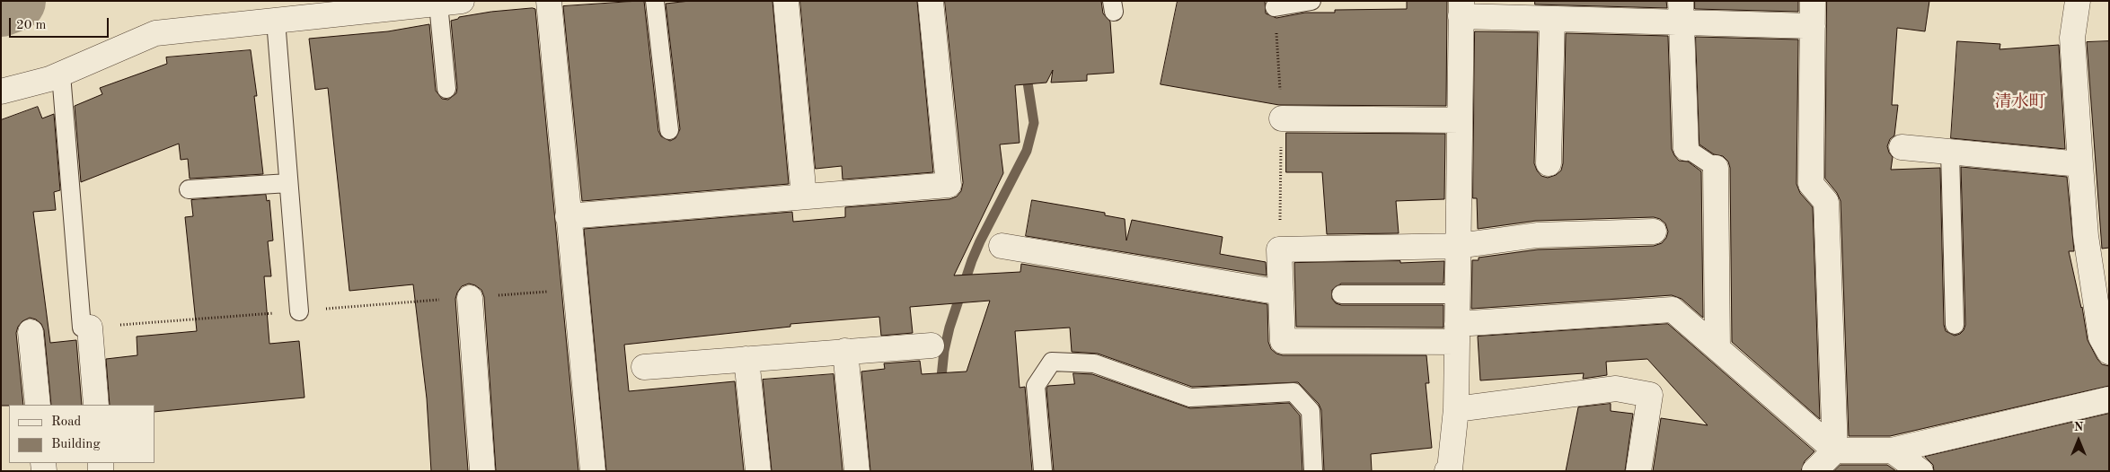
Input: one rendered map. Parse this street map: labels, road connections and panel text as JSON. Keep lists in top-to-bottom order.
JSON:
{
  "districts": ["清水町"],
  "legend": ["Road", "Building"],
  "scale_bar": "20 m",
  "north": "top"
}
